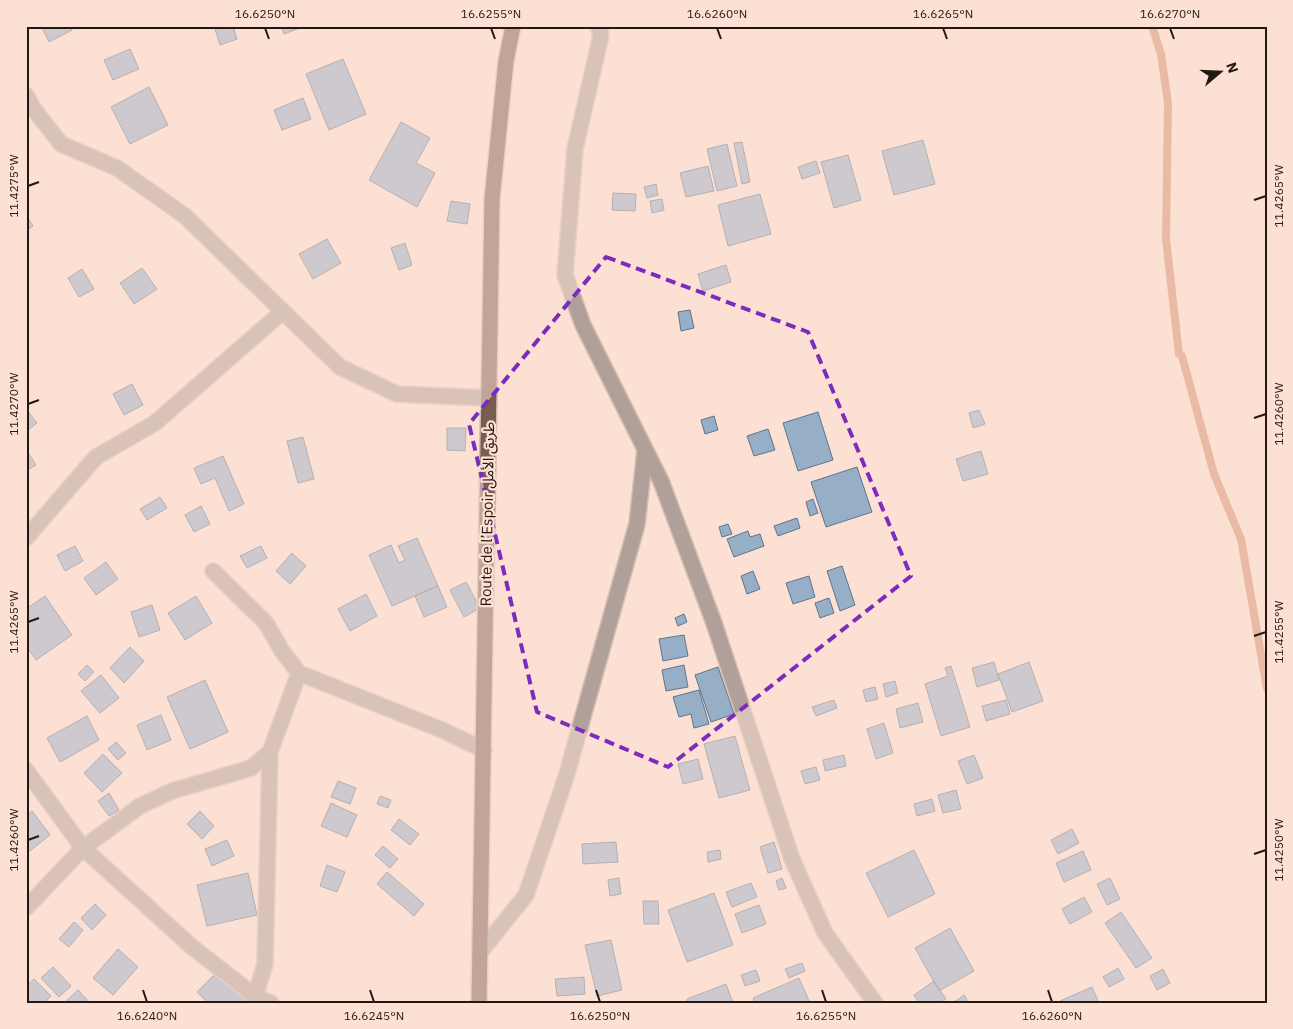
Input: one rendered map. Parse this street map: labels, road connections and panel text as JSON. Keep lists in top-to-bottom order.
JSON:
{
  "streets": {
    "highway": ["Route de l’Espoir طريق الأمل"]
  },
  "north": "right",
  "coordinates": [
    "16.6250°N",
    "16.6255°N",
    "16.6260°N",
    "16.6265°N",
    "16.6270°N",
    "11.4275°W",
    "11.4265°W",
    "11.4270°W",
    "11.4260°W",
    "11.4255°W",
    "11.4250°W",
    "16.6240°N",
    "16.6245°N"
  ]
}
